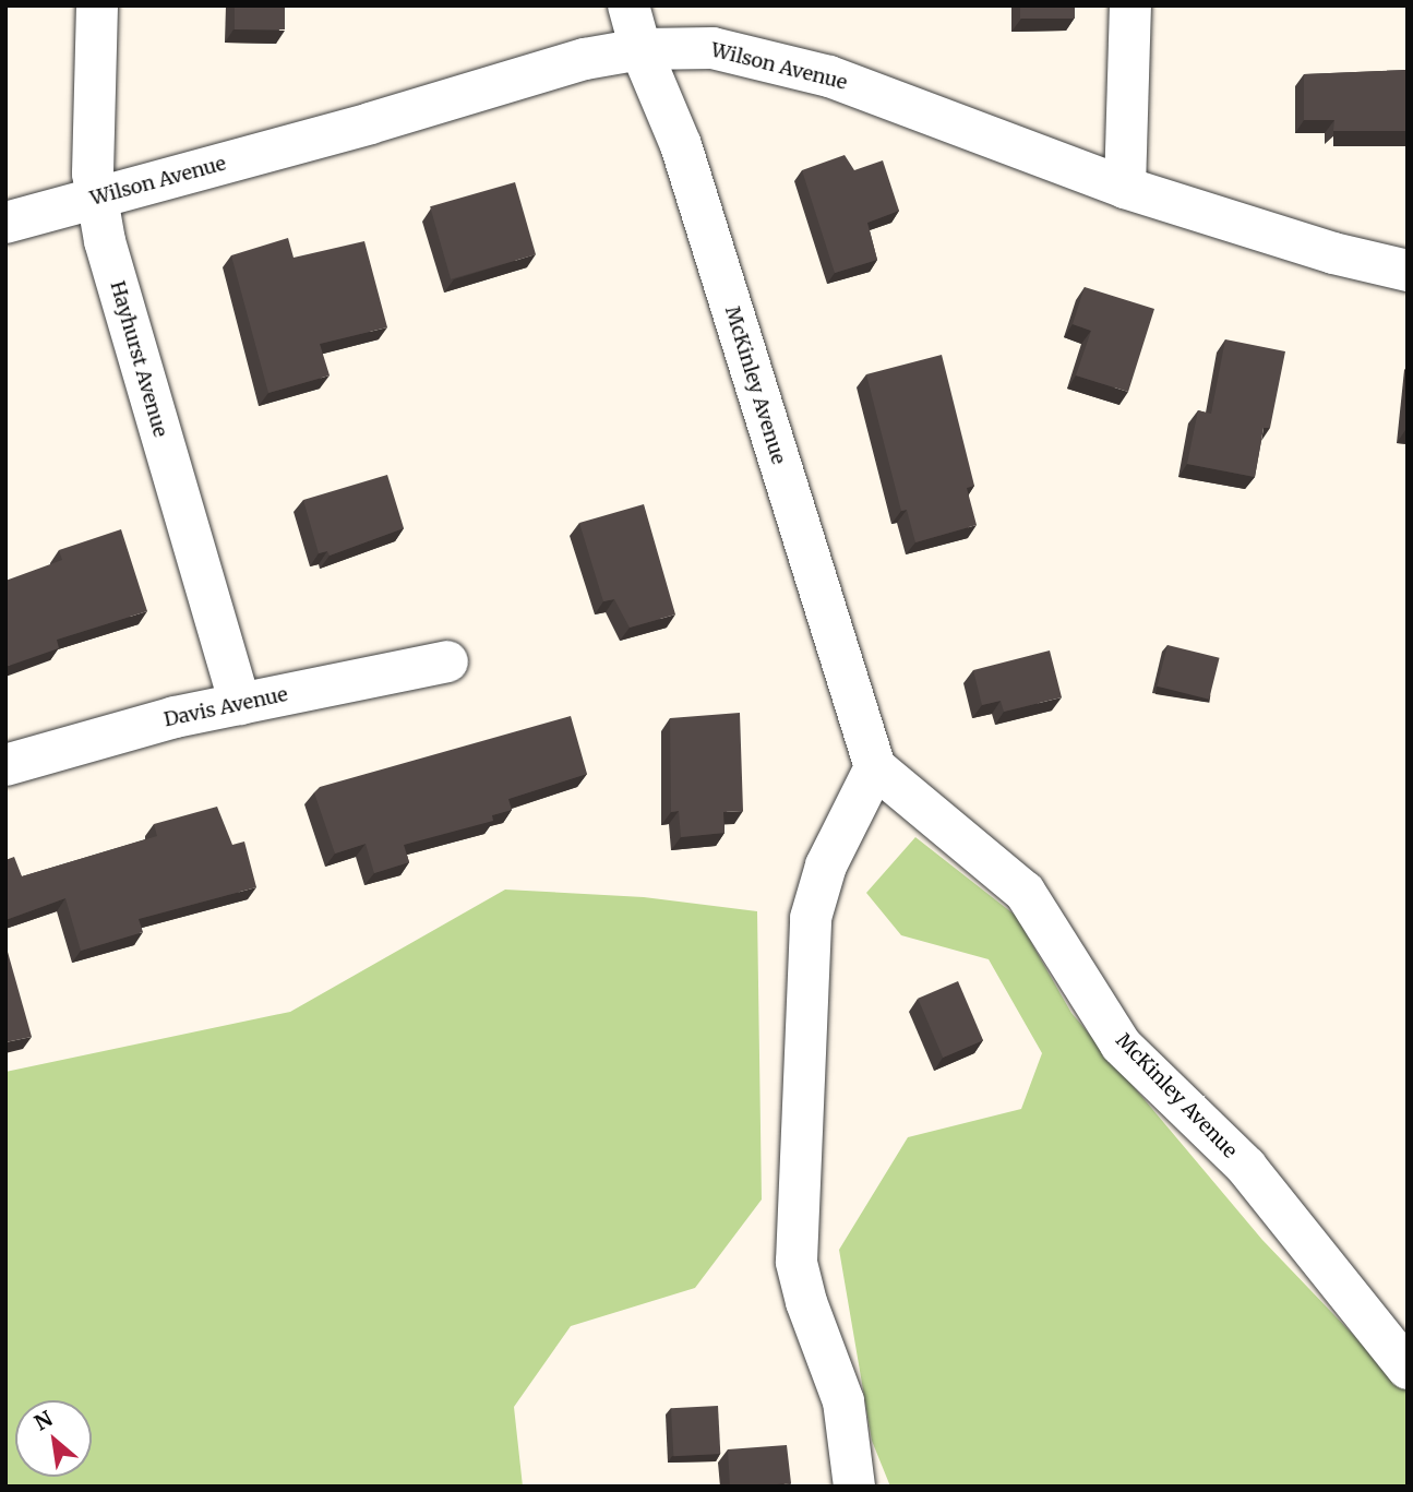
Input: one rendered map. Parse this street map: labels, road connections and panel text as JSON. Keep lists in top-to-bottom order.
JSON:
{
  "streets": {
    "street": [
      "Wilson Avenue",
      "Hayhurst Avenue",
      "McKinley Avenue",
      "Davis Avenue"
    ]
  },
  "crossings": [
    ["Wilson Avenue", "Hayhurst Avenue"],
    ["Wilson Avenue", "McKinley Avenue"],
    ["Hayhurst Avenue", "Davis Avenue"]
  ],
  "north": "top left"
}
